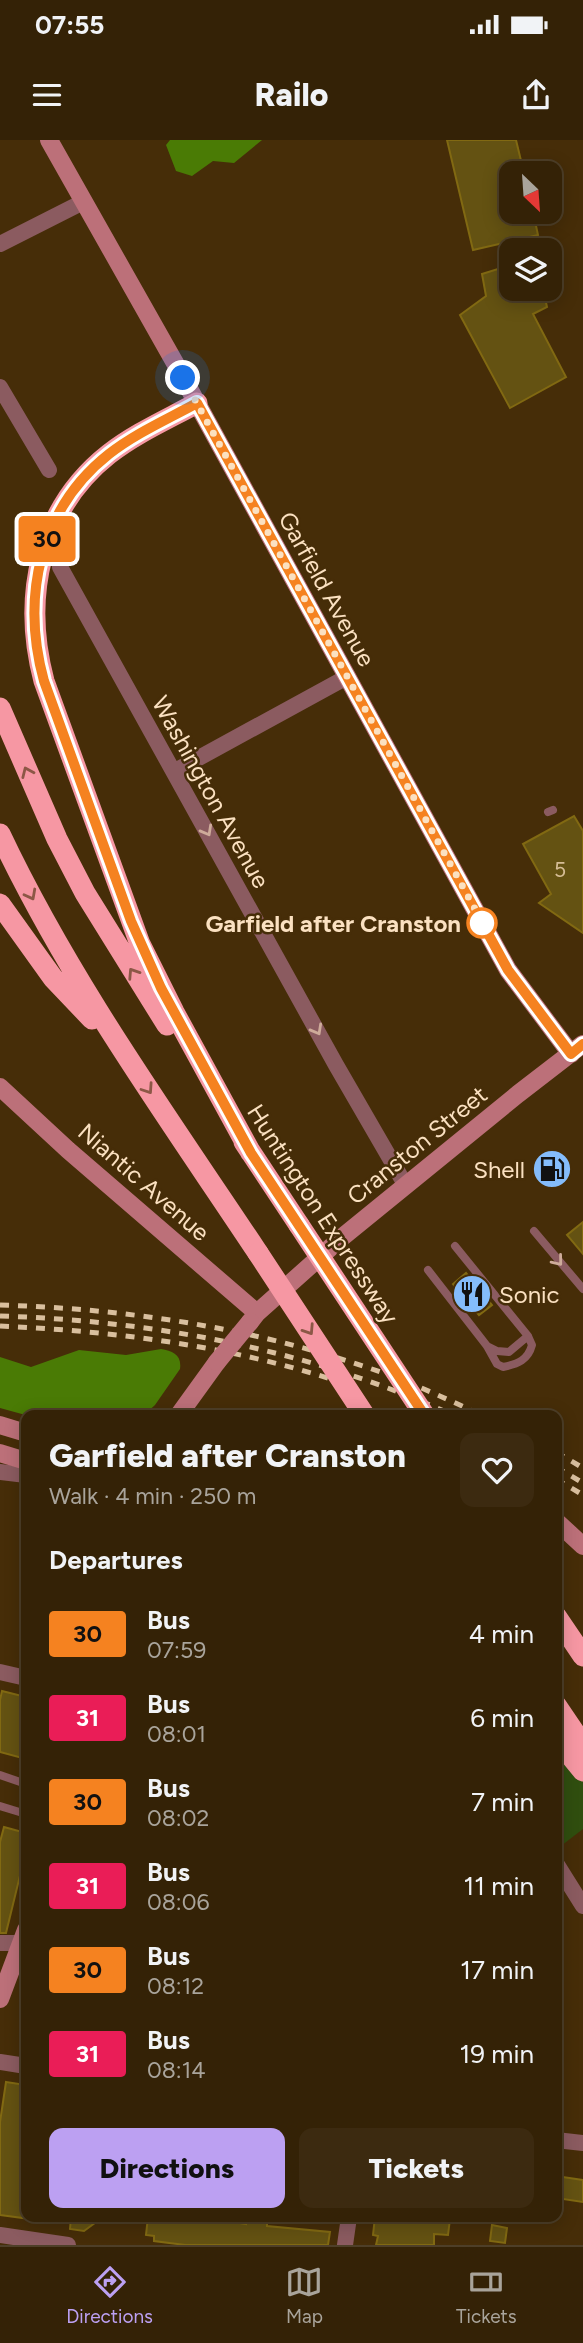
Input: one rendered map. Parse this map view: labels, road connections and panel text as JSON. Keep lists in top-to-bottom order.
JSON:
{
  "streets": {
    "highway": ["Huntington Expressway"],
    "street": [
      "Garfield Avenue",
      "Washington Avenue",
      "Cranston Street",
      "Niantic Avenue"
    ]
  },
  "crossings": [
    ["Garfield Avenue", "Cranston Street"],
    ["Washington Avenue", "Cranston Street"],
    ["Cranston Street", "Niantic Avenue"]
  ],
  "one_way": ["Washington Avenue"],
  "places": {
    "other": ["Garfield after Cranston"],
    "fuel station": ["Shell"],
    "restaurant": ["Sonic"]
  },
  "lines": ["bus line 30"],
  "house_numbers": ["5"],
  "north": "bottom right",
  "page": {
    "status": "07:55",
    "header": "Railo",
    "on_map": "30",
    "heading": [
      ["Garfield after Cranston", "Walk · 4 min · 250 m"],
      "Departures"
    ],
    "list": [
      {
        "mark": "30",
        "name": "Bus",
        "note": "07:59",
        "value": "4 min"
      },
      {
        "mark": "31",
        "name": "Bus",
        "note": "08:01",
        "value": "6 min"
      },
      {
        "mark": "30",
        "name": "Bus",
        "note": "08:02",
        "value": "7 min"
      },
      {
        "mark": "31",
        "name": "Bus",
        "note": "08:06",
        "value": "11 min"
      },
      {
        "mark": "30",
        "name": "Bus",
        "note": "08:12",
        "value": "17 min"
      },
      {
        "mark": "31",
        "name": "Bus",
        "note": "08:14",
        "value": "19 min"
      }
    ],
    "buttons": ["Directions", "Tickets"],
    "tabs": ["Directions", "Map", "Tickets"]
  }
}
